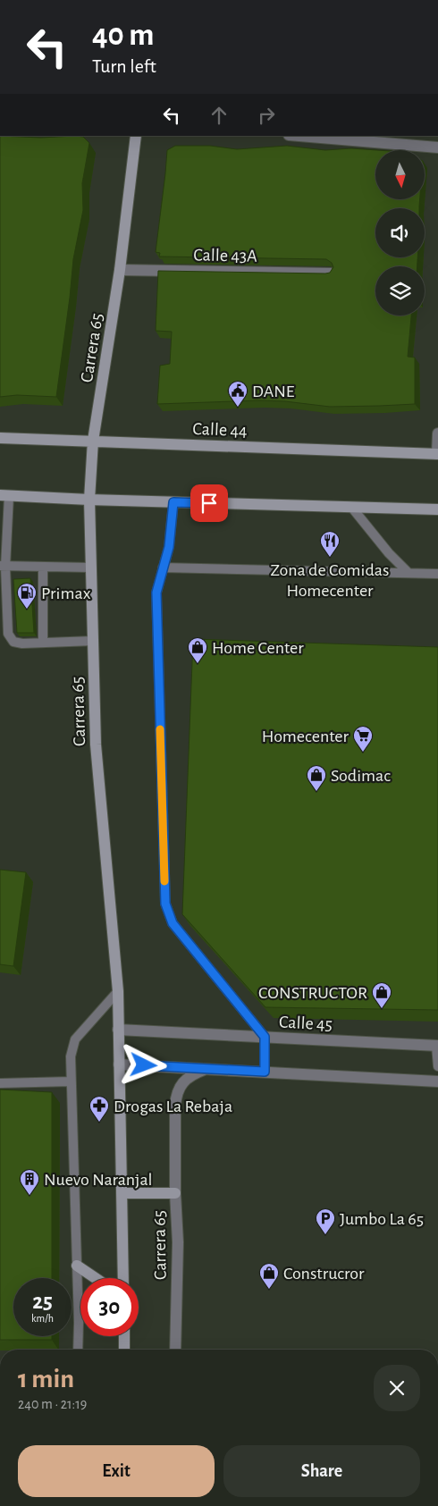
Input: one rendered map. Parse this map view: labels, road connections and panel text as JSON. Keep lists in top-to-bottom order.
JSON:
{
  "streets": {
    "main road": ["Carrera 65", "Calle 44"],
    "street": ["Calle 43A", "Calle 45"]
  },
  "crossings": [
    ["Calle 43A", "Carrera 65"],
    ["Carrera 65", "Calle 44"],
    ["Carrera 65", "Calle 45"]
  ],
  "places": {
    "public building": ["DANE"],
    "restaurant": ["Zona de Comidas Homecenter"],
    "fuel station": ["Primax"],
    "shop": [
      "Home Center",
      "Sodimac",
      "CONSTRUCTOR",
      "Construcror"
    ],
    "supermarket": ["Homecenter"],
    "pharmacy": ["Drogas La Rebaja"],
    "building": ["Nuevo Naranjal"],
    "parking": ["Jumbo La 65"]
  },
  "north": "bottom",
  "page": {
    "turn": ["40 m", "Turn left"],
    "speed": "25 km/h",
    "limit": "30",
    "heading": ["1 min", "240 m · 21:19"],
    "buttons": ["Exit", "Share"]
  }
}
